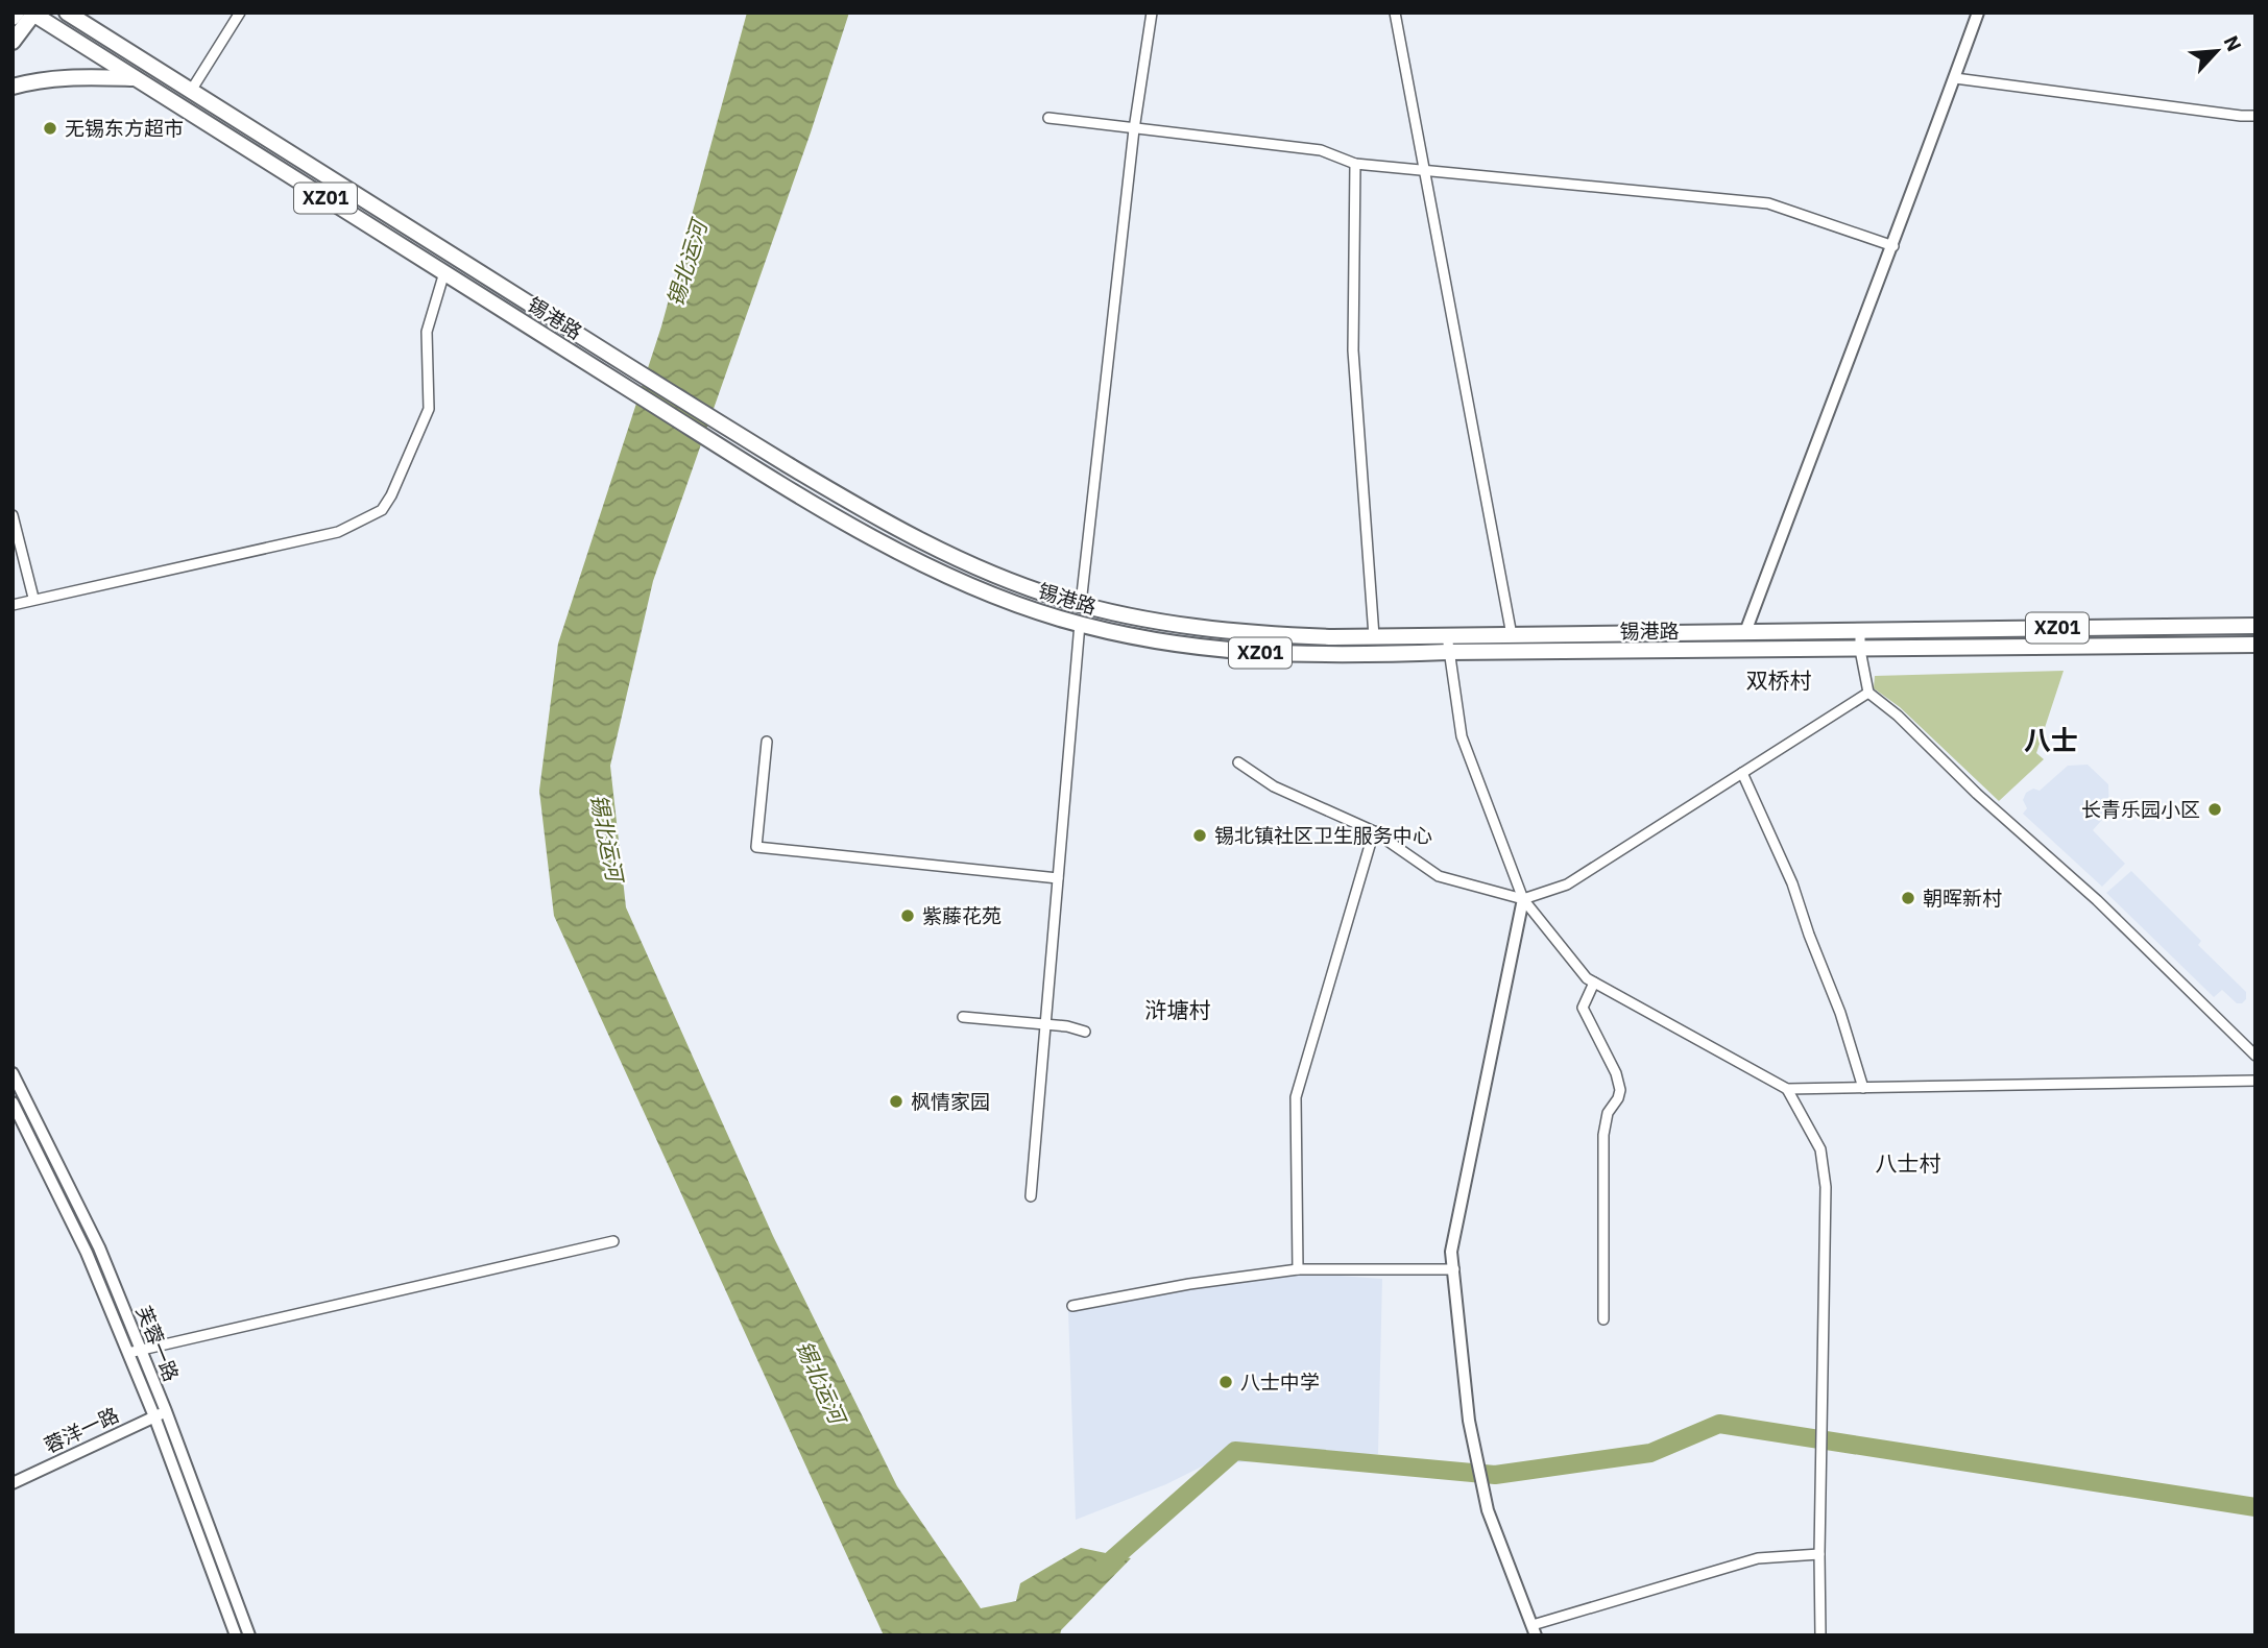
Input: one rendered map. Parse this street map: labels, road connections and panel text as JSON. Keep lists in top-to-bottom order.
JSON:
{
  "streets": {
    "main road": ["XZ01", "锡港路"],
    "street": ["芙蓉一路", "蓉洋一路"]
  },
  "crossings": [
    ["芙蓉一路", "蓉洋一路"]
  ],
  "districts": [
    "双桥村",
    "八士",
    "浒塘村",
    "八士村"
  ],
  "water": ["锡北运河"],
  "places": [
    "无锡东方超市",
    "长青乐园小区",
    "锡北镇社区卫生服务中心",
    "朝晖新村",
    "紫藤花苑",
    "枫情家园",
    "八士中学"
  ],
  "north": "top right"
}
